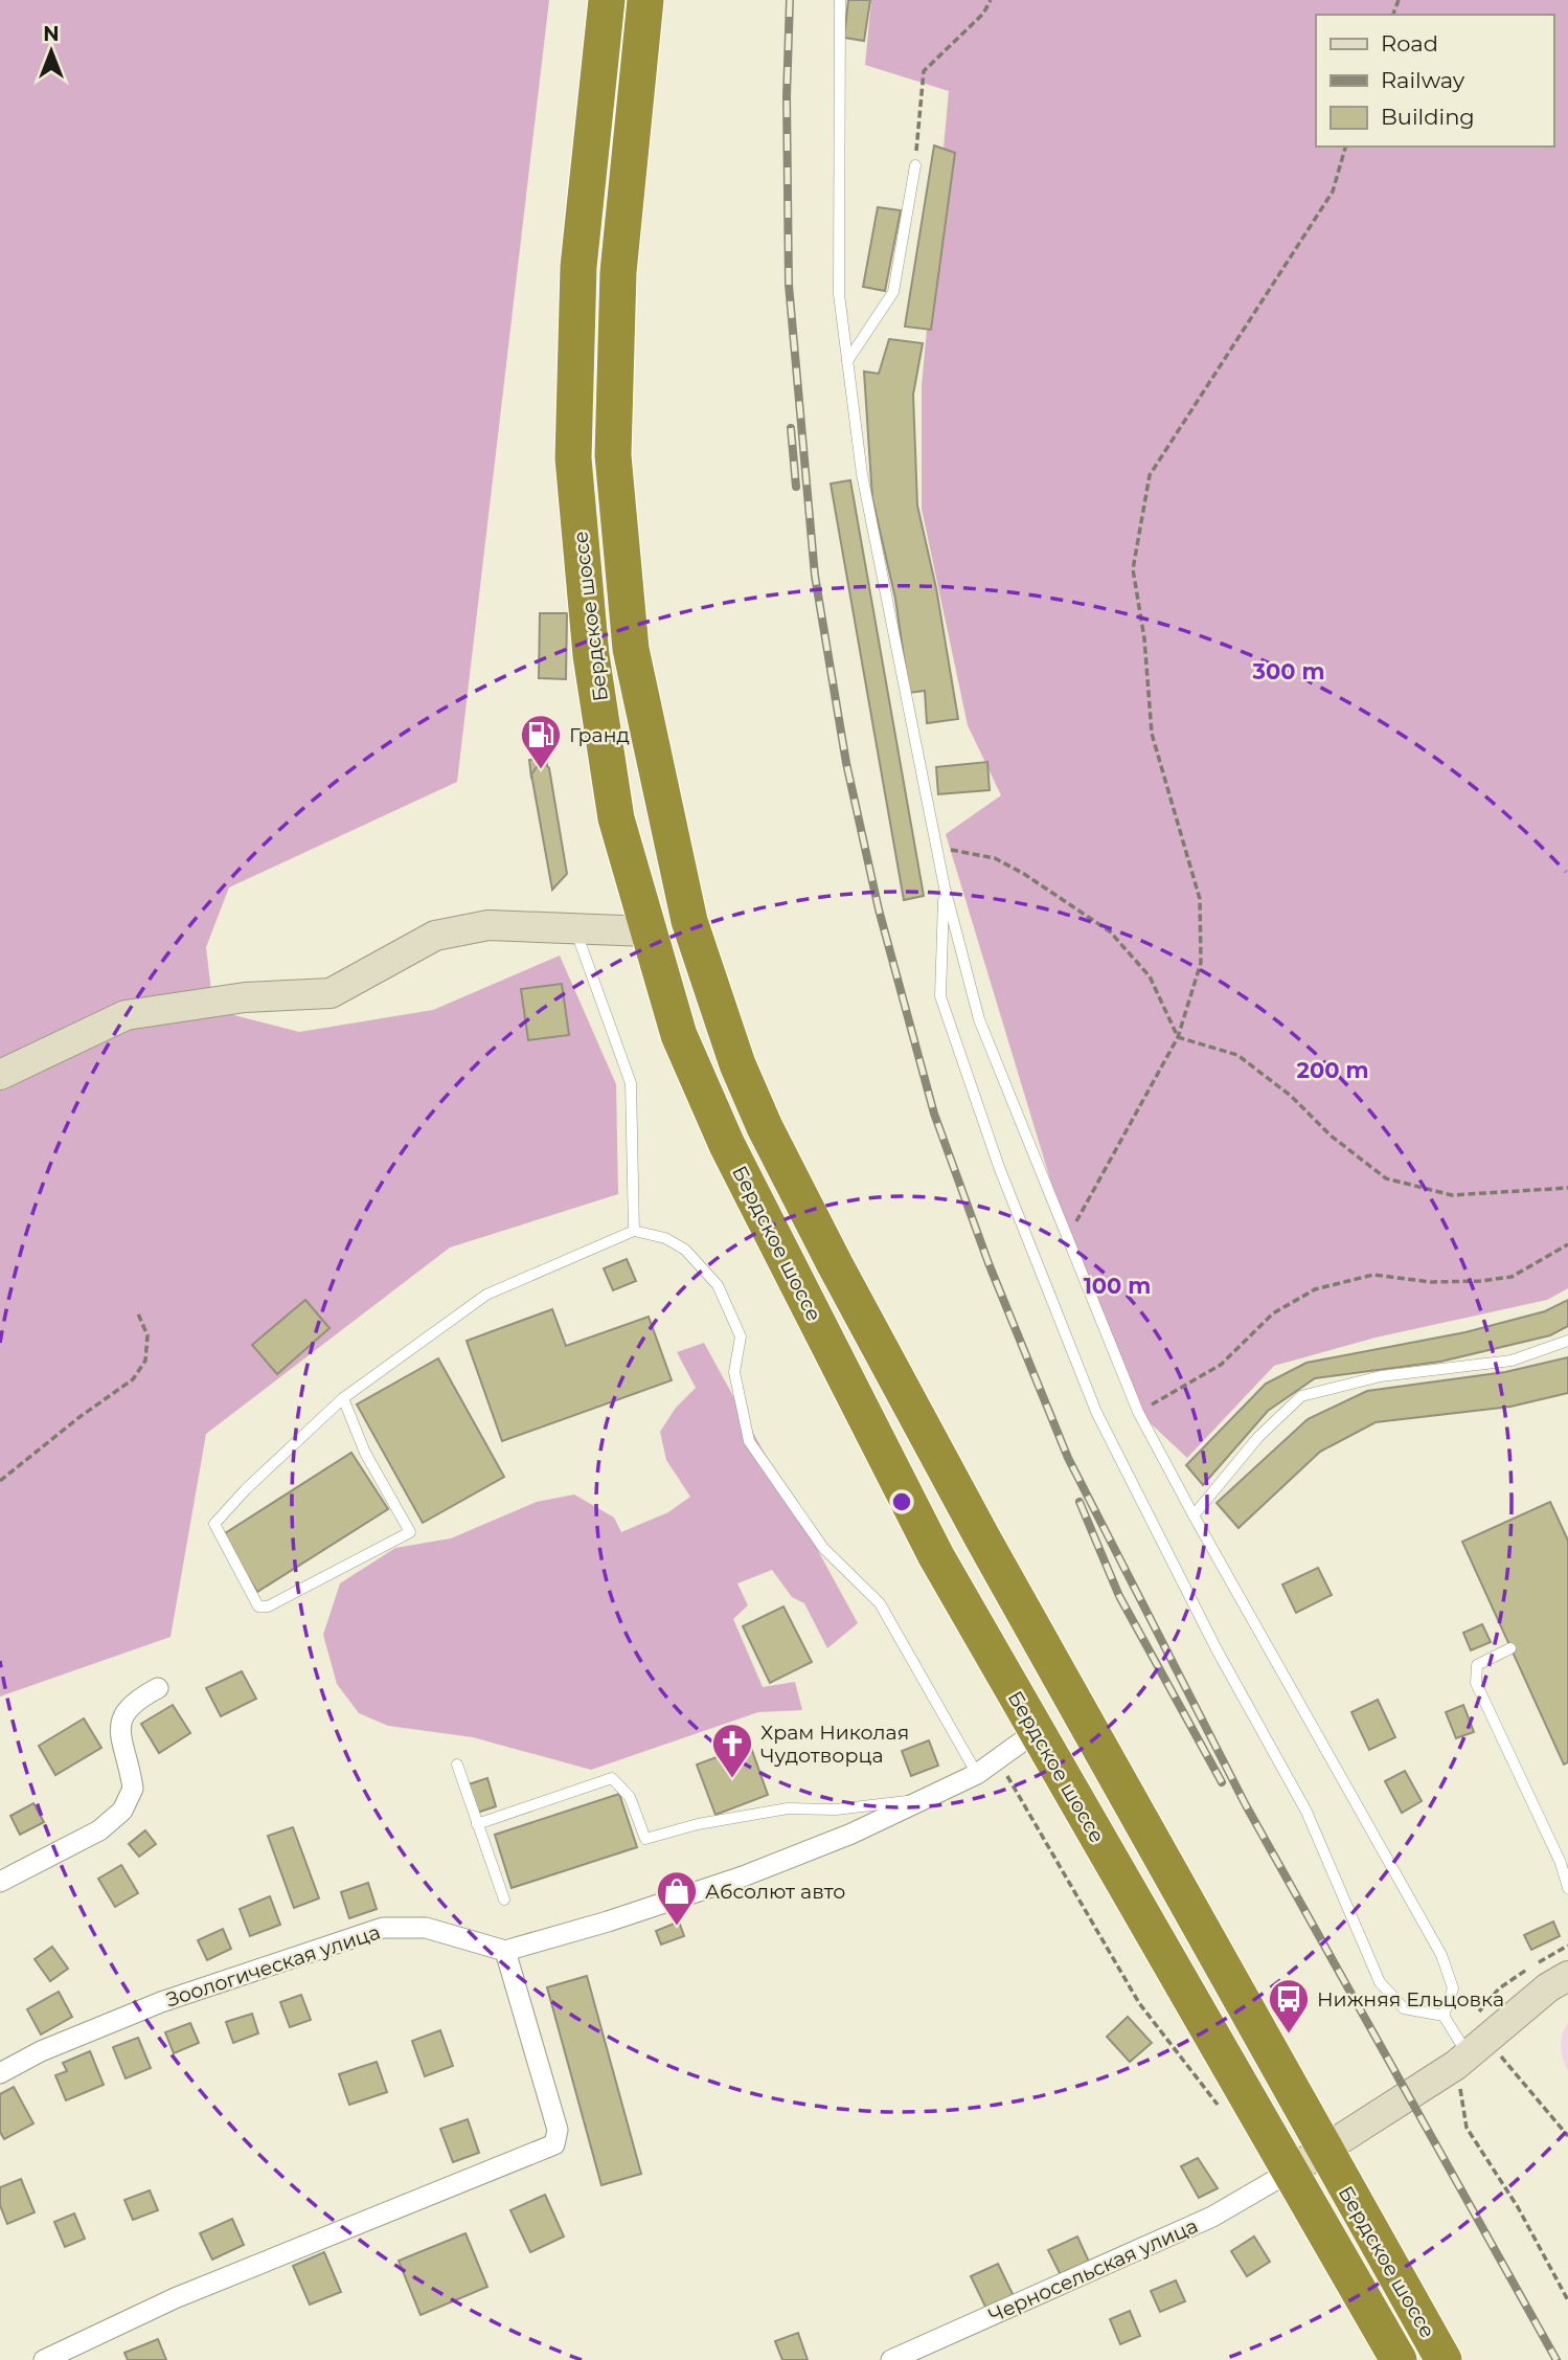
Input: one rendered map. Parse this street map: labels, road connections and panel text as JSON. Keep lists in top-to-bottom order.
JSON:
{
  "streets": {
    "highway": ["Бердское шоссе"],
    "street": ["Зоологическая улица", "Черносельская улица"]
  },
  "crossings": [
    ["Бердское шоссе", "Черносельская улица"]
  ],
  "places": {
    "fuel station": ["Гранд"],
    "church": ["Храм Николая Чудотворца"],
    "shop": ["Абсолют авто"],
    "bus stop": ["Нижняя Ельцовка"]
  },
  "legend": ["Road", "Railway", "Building"],
  "north": "top",
  "rings": ["300 m", "200 m", "100 m"]
}
